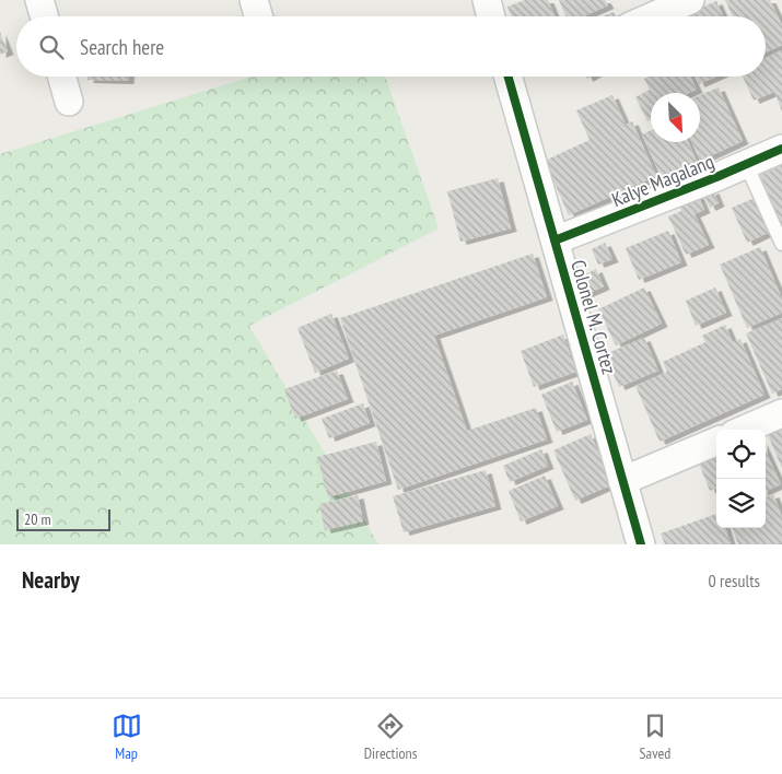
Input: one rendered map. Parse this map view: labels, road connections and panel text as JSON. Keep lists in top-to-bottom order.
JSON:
{
  "streets": {
    "street": ["Kalye Magalang", "Colonel M. Cortez"]
  },
  "crossings": [
    ["Kalye Magalang", "Colonel M. Cortez"]
  ],
  "scale_bar": "20 m",
  "north": "bottom right",
  "page": {
    "search": "Search here",
    "scale": "20 m",
    "heading": ["Nearby", "0 results"],
    "nav": ["Map", "Directions", "Saved"]
  }
}
